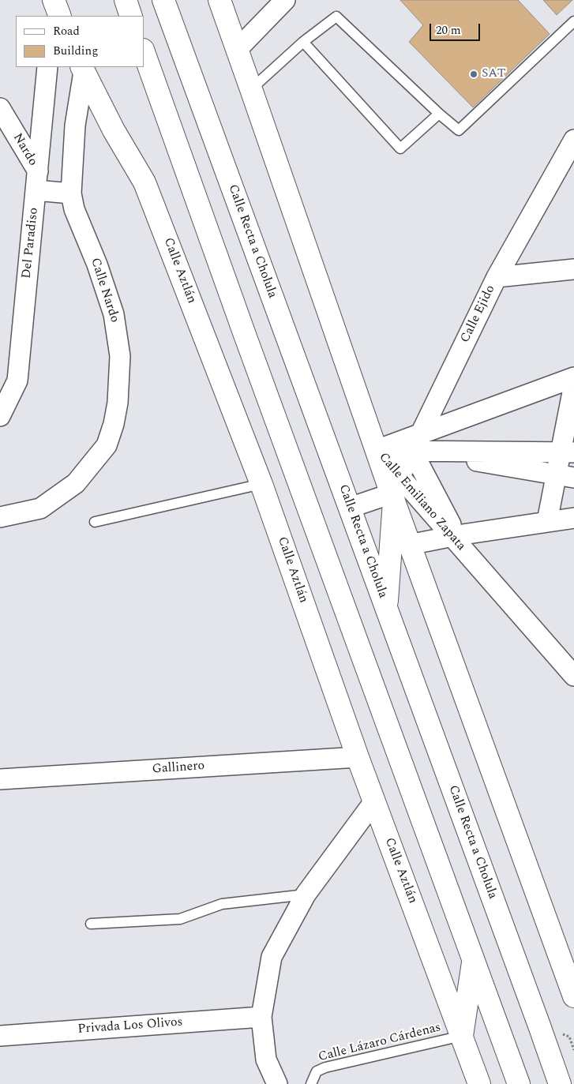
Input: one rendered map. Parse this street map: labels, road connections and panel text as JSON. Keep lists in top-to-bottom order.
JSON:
{
  "streets": {
    "main road": ["Calle Recta a Cholula", "Calle Aztlán"],
    "street": [
      "Nardo",
      "Del Paradiso",
      "Calle Nardo",
      "Calle Ejido",
      "Calle Emiliano Zapata",
      "Gallinero",
      "Privada Los Olivos"
    ],
    "lane": ["Calle Lázaro Cárdenas"]
  },
  "crossings": [
    ["Nardo", "Del Paradiso"],
    ["Calle Aztlán", "Calle Nardo"],
    ["Calle Aztlán", "Gallinero"],
    ["Calle Aztlán", "Calle Lázaro Cárdenas"],
    ["Calle Ejido", "Calle Emiliano Zapata"]
  ],
  "places": ["SAT"],
  "legend": ["Road", "Building"],
  "scale_bar": "20 m"
}
